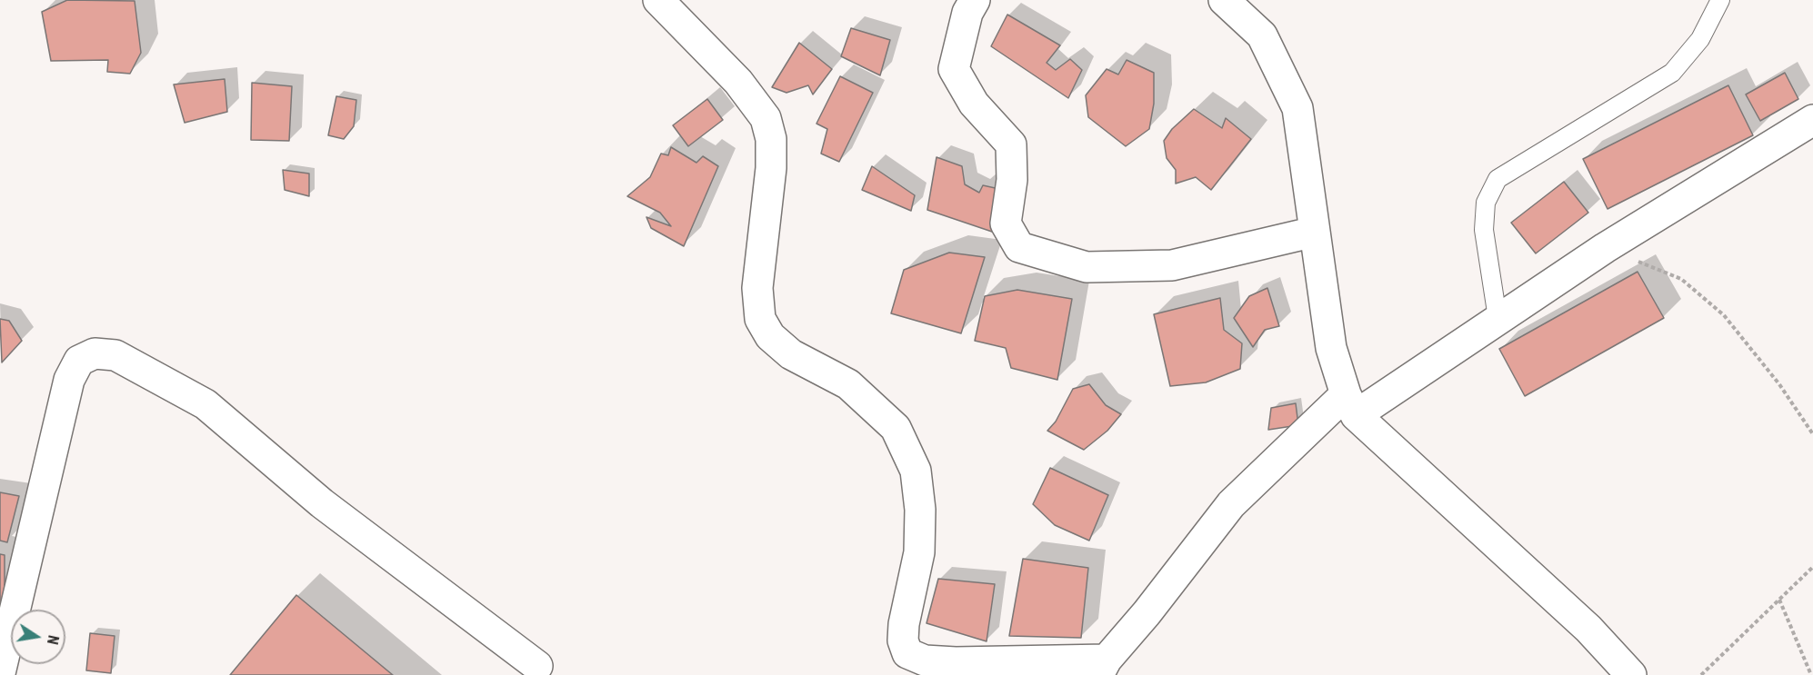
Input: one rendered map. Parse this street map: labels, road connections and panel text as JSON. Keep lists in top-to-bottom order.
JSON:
{
  "north": "right"
}
